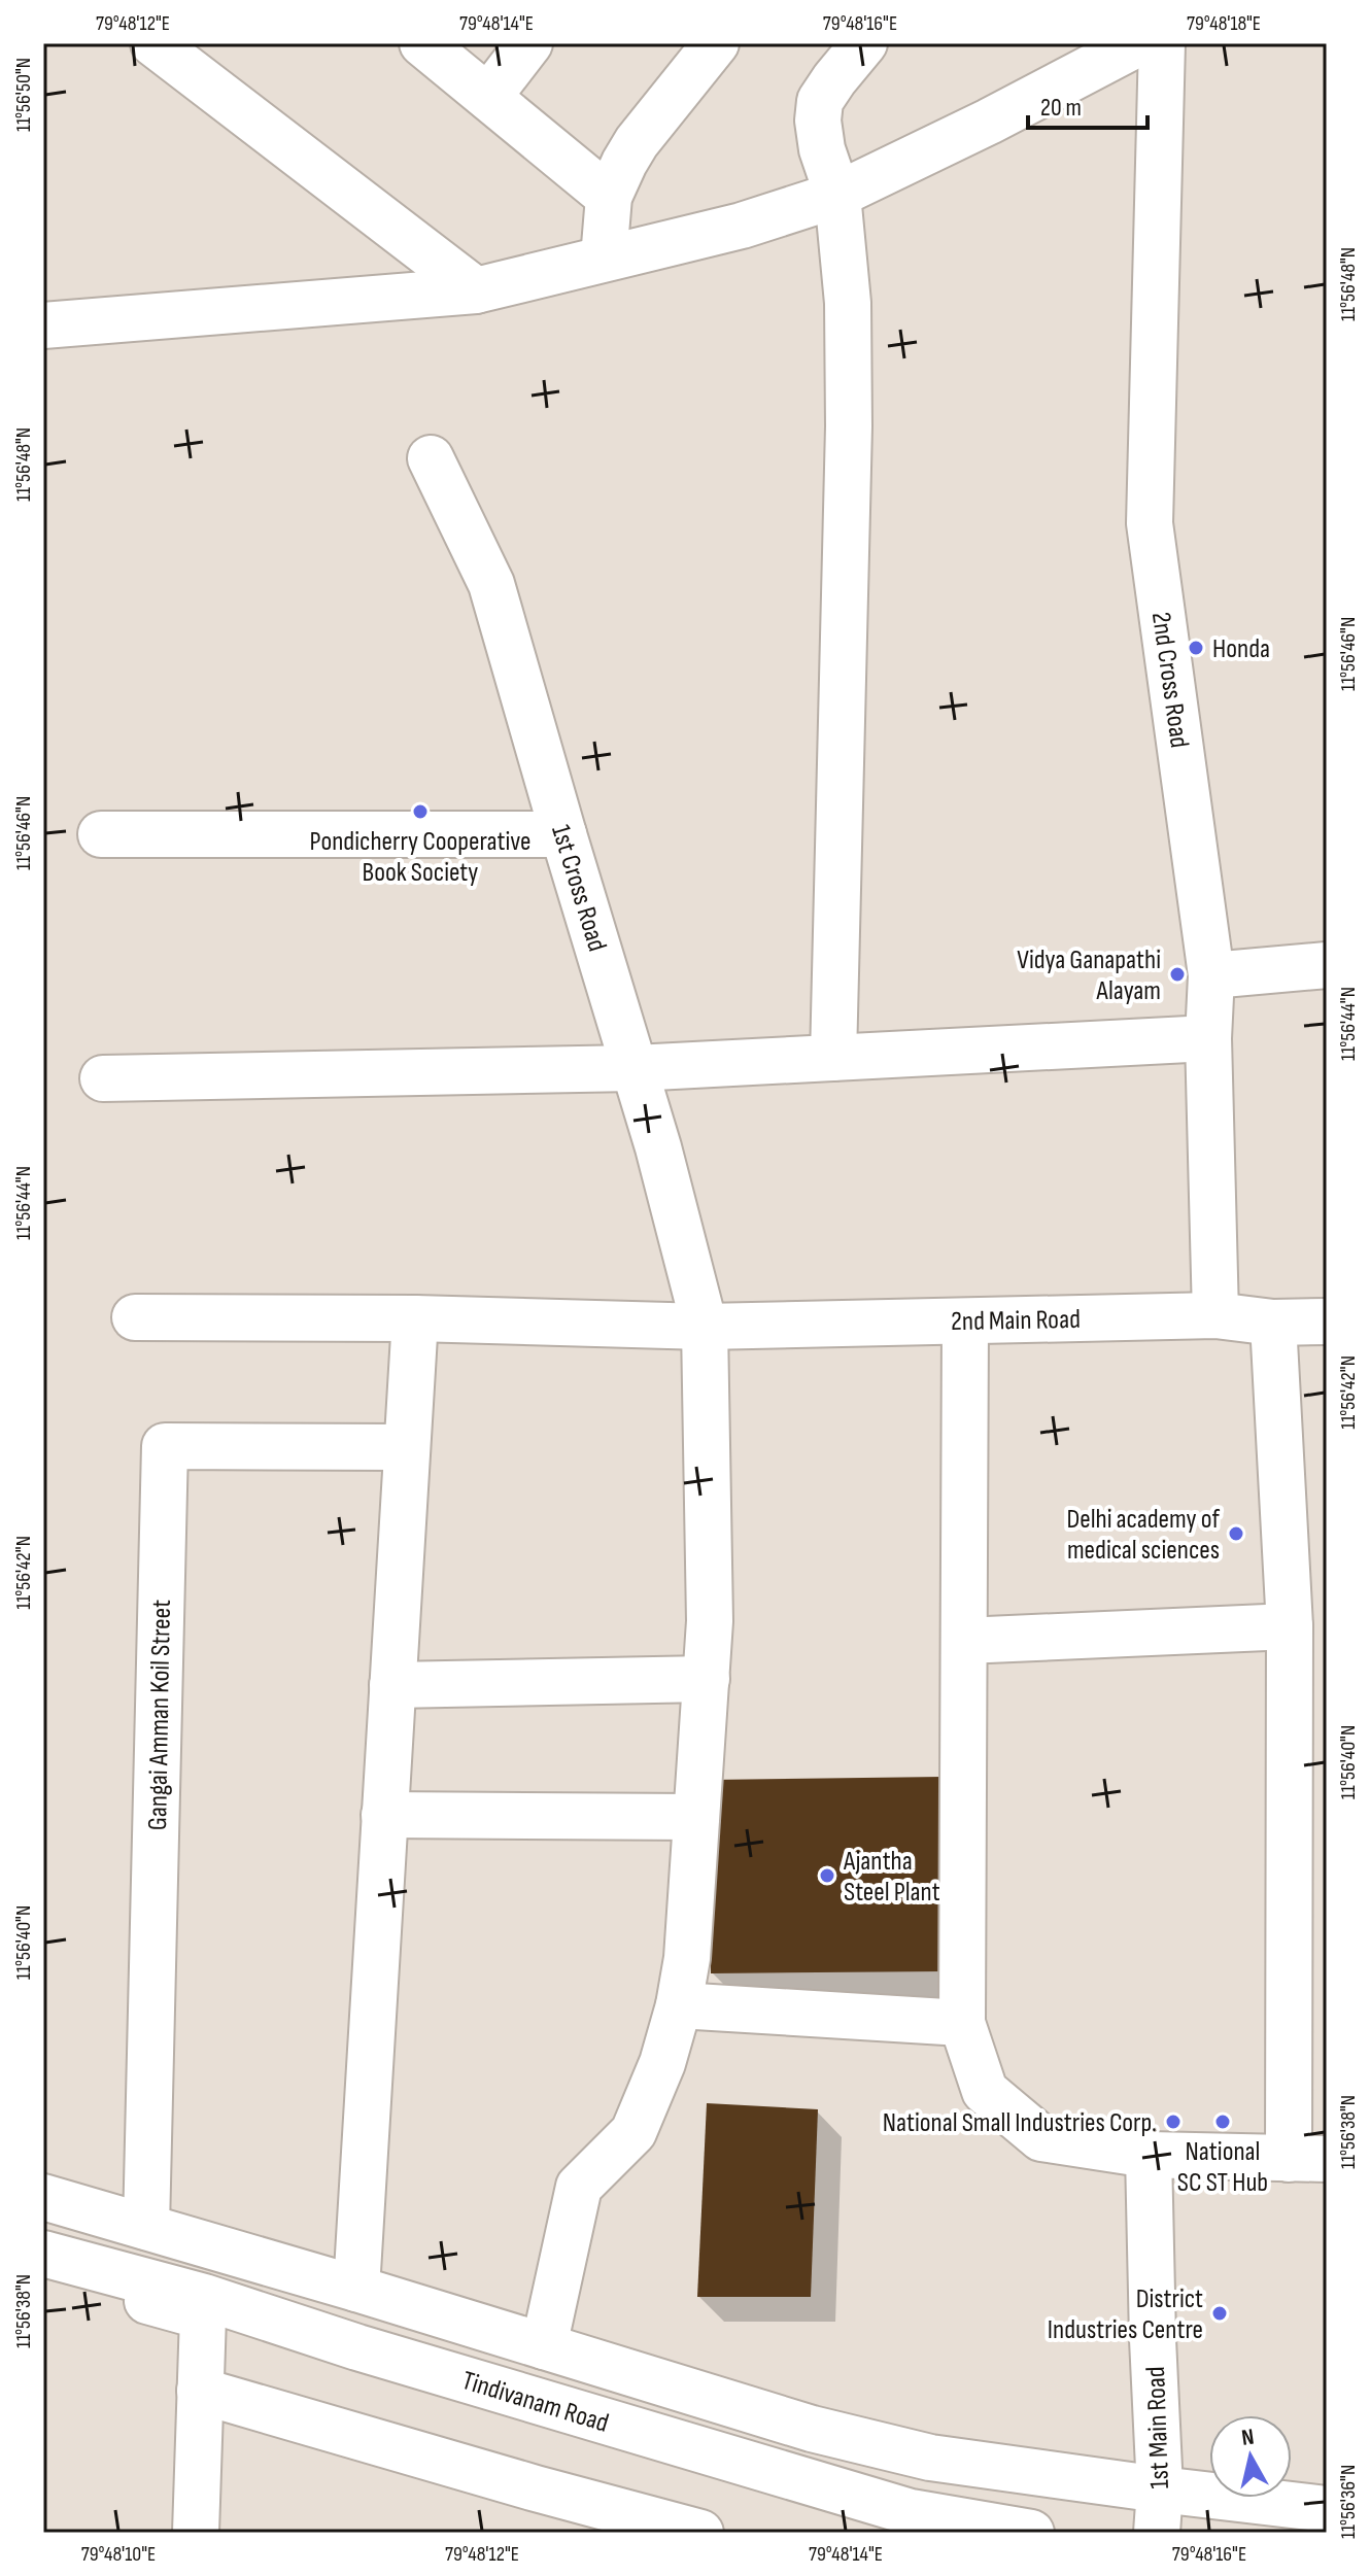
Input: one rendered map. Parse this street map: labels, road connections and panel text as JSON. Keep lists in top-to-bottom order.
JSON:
{
  "streets": {
    "main road": [
      "2nd Cross Road",
      "1st Cross Road",
      "2nd Main Road",
      "Gangai Amman Koil Street",
      "Tindivanam Road",
      "1st Main Road"
    ]
  },
  "crossings": [
    ["2nd Cross Road", "2nd Main Road"],
    ["1st Cross Road", "2nd Main Road"]
  ],
  "places": [
    "Honda",
    "Pondicherry Cooperative Book Society",
    "Vidya Ganapathi Alayam",
    "Delhi academy of medical sciences",
    "Ajantha Steel Plant",
    "National Small Industries Corp.",
    "National SC ST Hub",
    "District Industries Centre"
  ],
  "scale_bar": "20 m",
  "north": "top",
  "coordinates": [
    "79°48'12\"E",
    "79°48'14\"E",
    "79°48'16\"E",
    "79°48'18\"E",
    "11°56'50\"N",
    "11°56'48\"N",
    "11°56'46\"N",
    "11°56'44\"N",
    "11°56'42\"N",
    "11°56'40\"N",
    "11°56'38\"N",
    "11°56'36\"N",
    "79°48'10\"E"
  ]
}
